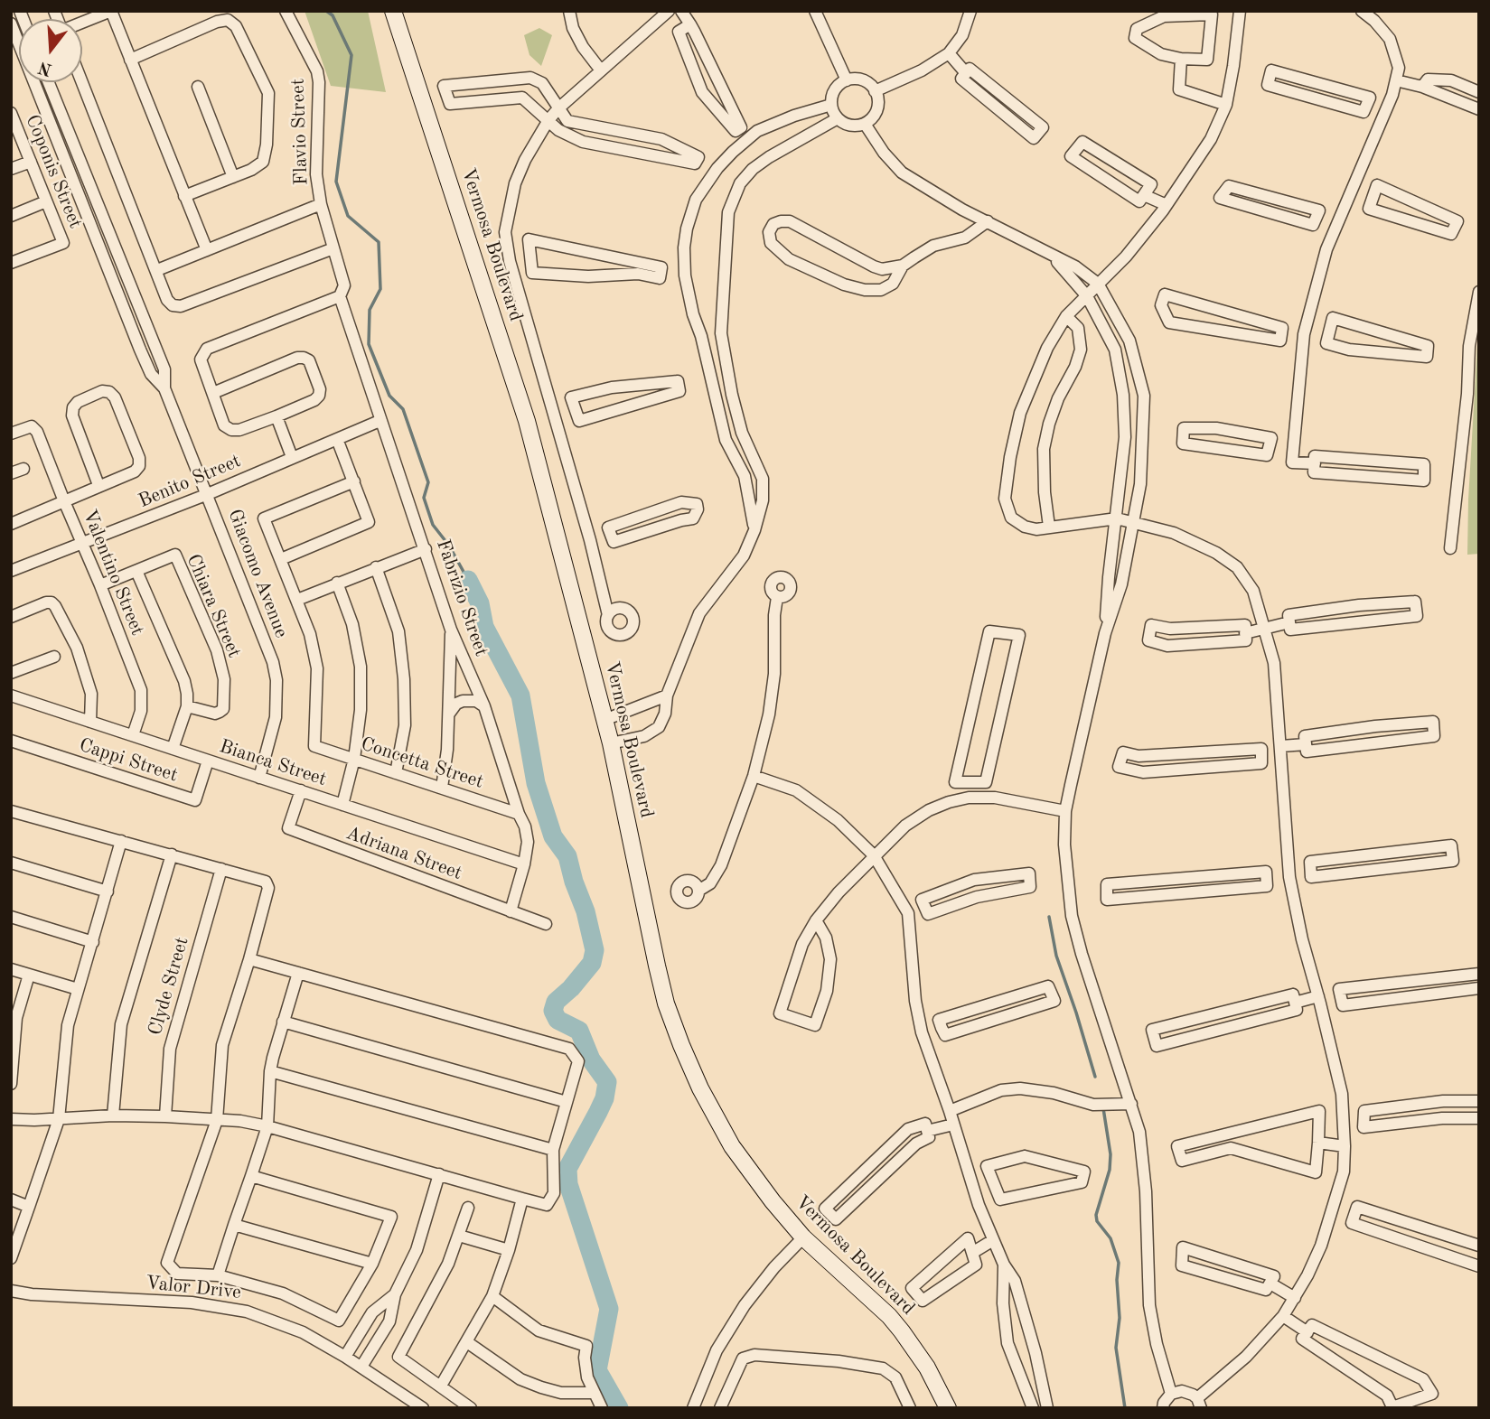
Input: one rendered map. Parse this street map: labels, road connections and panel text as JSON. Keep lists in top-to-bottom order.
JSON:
{
  "streets": {
    "main road": ["Vermosa Boulevard"],
    "street": [
      "Flavio Street",
      "Coponis Street",
      "Benito Street",
      "Valentino Street",
      "Giacomo Avenue",
      "Fabrizio Street",
      "Chiara Street",
      "Cappi Street",
      "Bianca Street",
      "Concetta Street",
      "Adriana Street",
      "Clyde Street",
      "Valor Drive"
    ]
  },
  "crossings": [
    ["Flavio Street", "Fabrizio Street"],
    ["Benito Street", "Valentino Street"],
    ["Benito Street", "Giacomo Avenue"],
    ["Benito Street", "Fabrizio Street"],
    ["Valentino Street", "Chiara Street"],
    ["Valentino Street", "Bianca Street"],
    ["Giacomo Avenue", "Bianca Street"],
    ["Fabrizio Street", "Bianca Street"],
    ["Fabrizio Street", "Concetta Street"],
    ["Fabrizio Street", "Adriana Street"],
    ["Cappi Street", "Bianca Street"],
    ["Bianca Street", "Adriana Street"]
  ],
  "north": "bottom"
}
